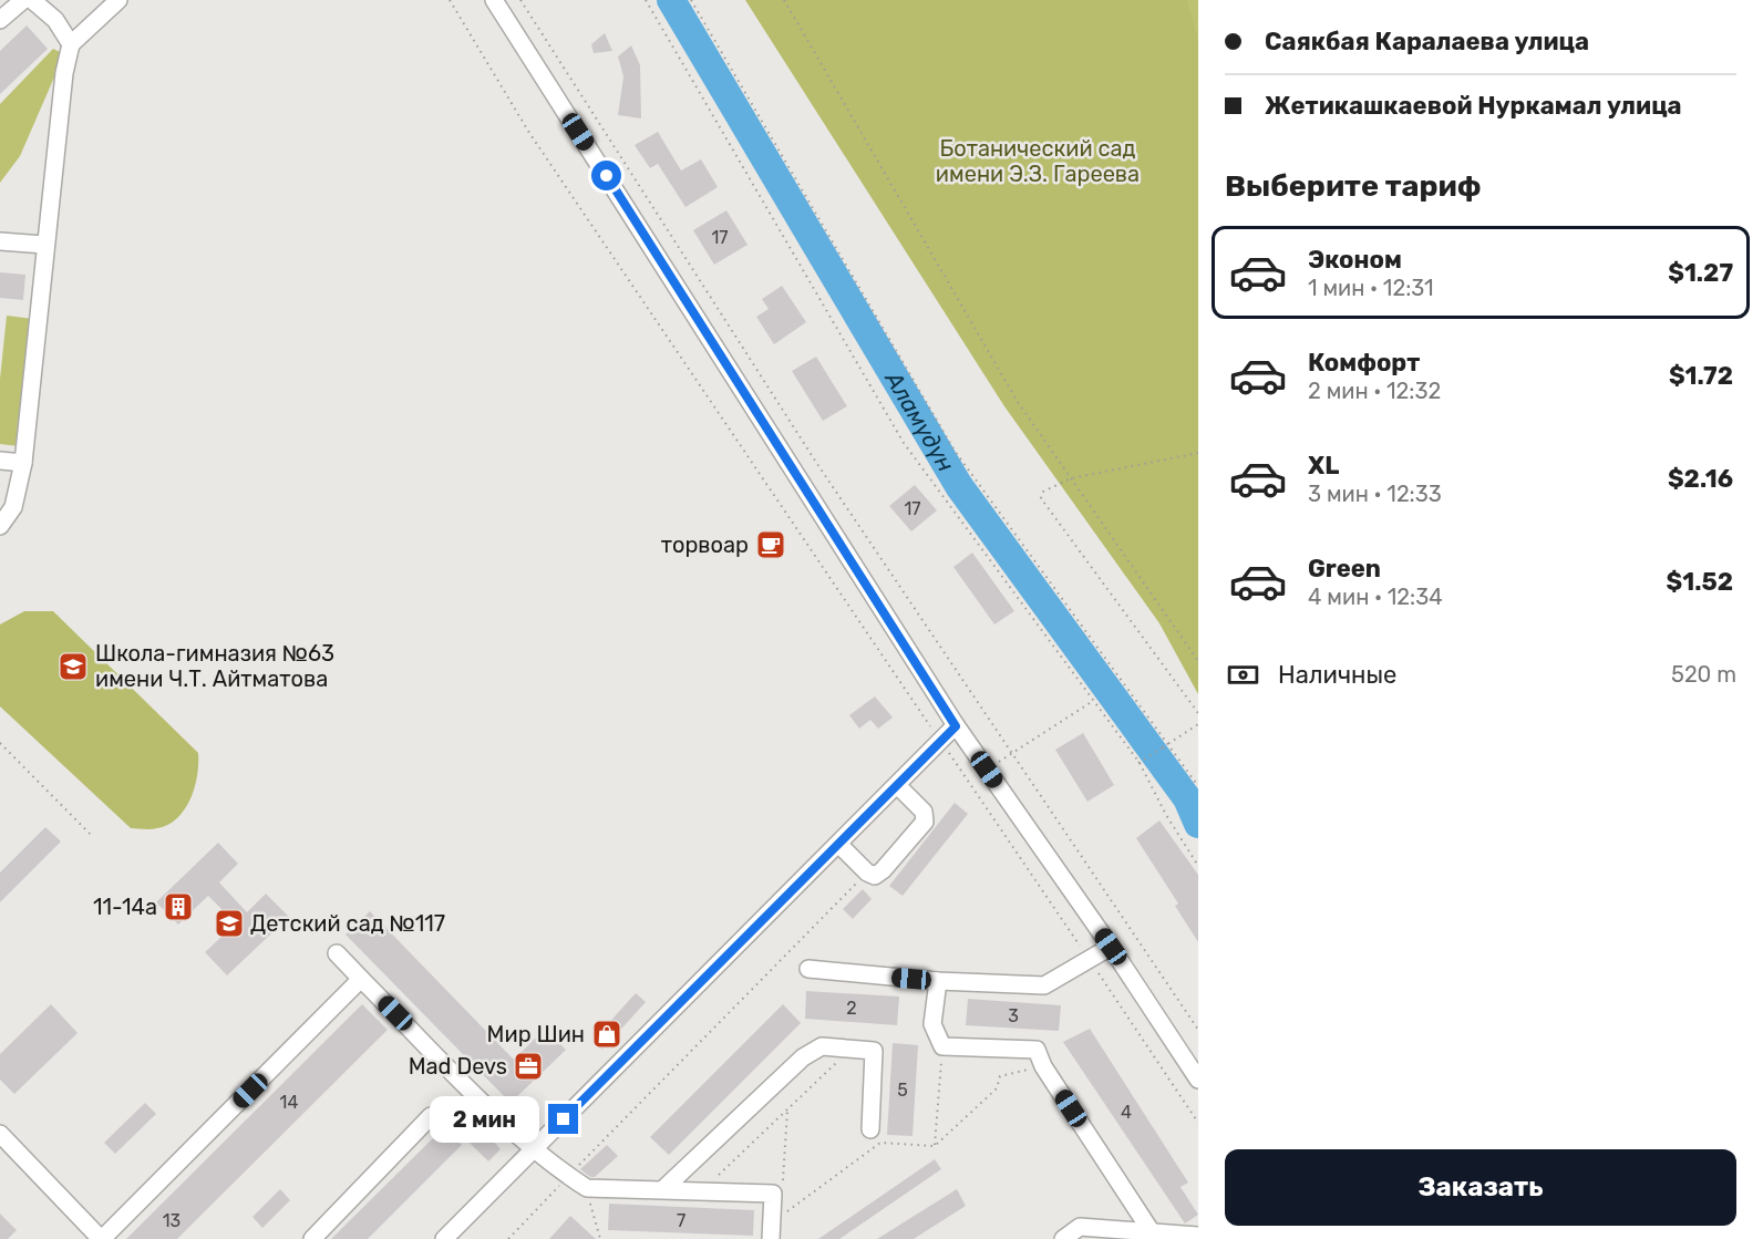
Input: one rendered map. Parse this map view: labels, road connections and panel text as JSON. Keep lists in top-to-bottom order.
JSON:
{
  "water": ["Аламүдүн"],
  "parks": ["Ботанический сад имени Э.З. Гареева"],
  "places": {
    "cafe": ["торвоар"],
    "school or university": ["Школа-гимназия №63 имени Ч.Т. Айтматова", "Детский сад №117"],
    "building": ["11-14а"],
    "shop": ["Мир Шин"],
    "office": ["Mad Devs"]
  },
  "house_numbers": [
    "17",
    "17",
    "2",
    "3",
    "5",
    "14",
    "4",
    "13",
    "7"
  ],
  "page": {
    "banner": ["Саякбая Каралаева улица", "Жетикашкаевой Нуркамал улица"],
    "heading": "Выберите тариф",
    "list": [
      {
        "name": "Эконом",
        "note": "1 мин · 12:31",
        "value": "$1.27"
      },
      {
        "name": "Комфорт",
        "note": "2 мин · 12:32",
        "value": "$1.72"
      },
      {
        "name": "XL",
        "note": "3 мин · 12:33",
        "value": "$2.16"
      },
      {
        "name": "Green",
        "note": "4 мин · 12:34",
        "value": "$1.52"
      }
    ],
    "pay": ["Наличные", "520 m"],
    "bubble": "2 мин",
    "buttons": "Заказать"
  }
}
